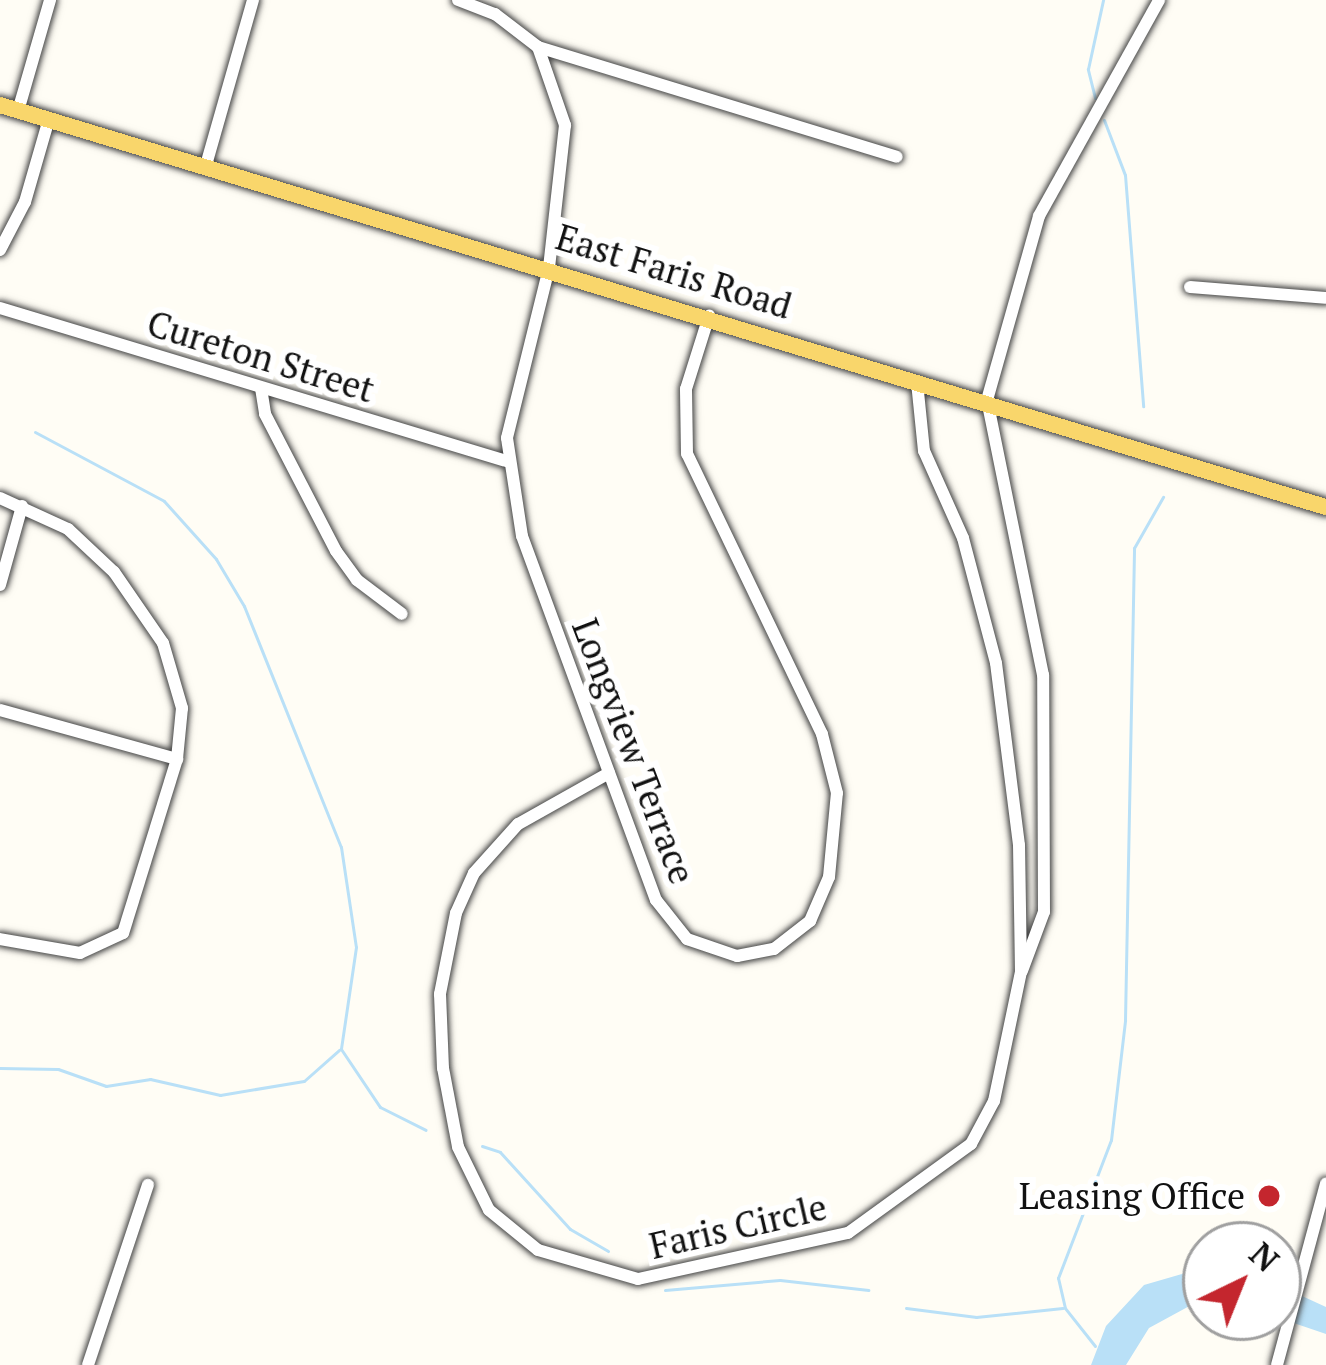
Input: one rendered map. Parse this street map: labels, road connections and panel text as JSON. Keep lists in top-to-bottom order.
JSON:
{
  "streets": {
    "main road": ["East Faris Road"],
    "street": ["Cureton Street", "Longview Terrace", "Faris Circle"]
  },
  "crossings": [
    ["East Faris Road", "Longview Terrace"],
    ["East Faris Road", "Faris Circle"],
    ["Cureton Street", "Longview Terrace"],
    ["Longview Terrace", "Faris Circle"]
  ],
  "places": ["Leasing Office"],
  "north": "top right"
}
